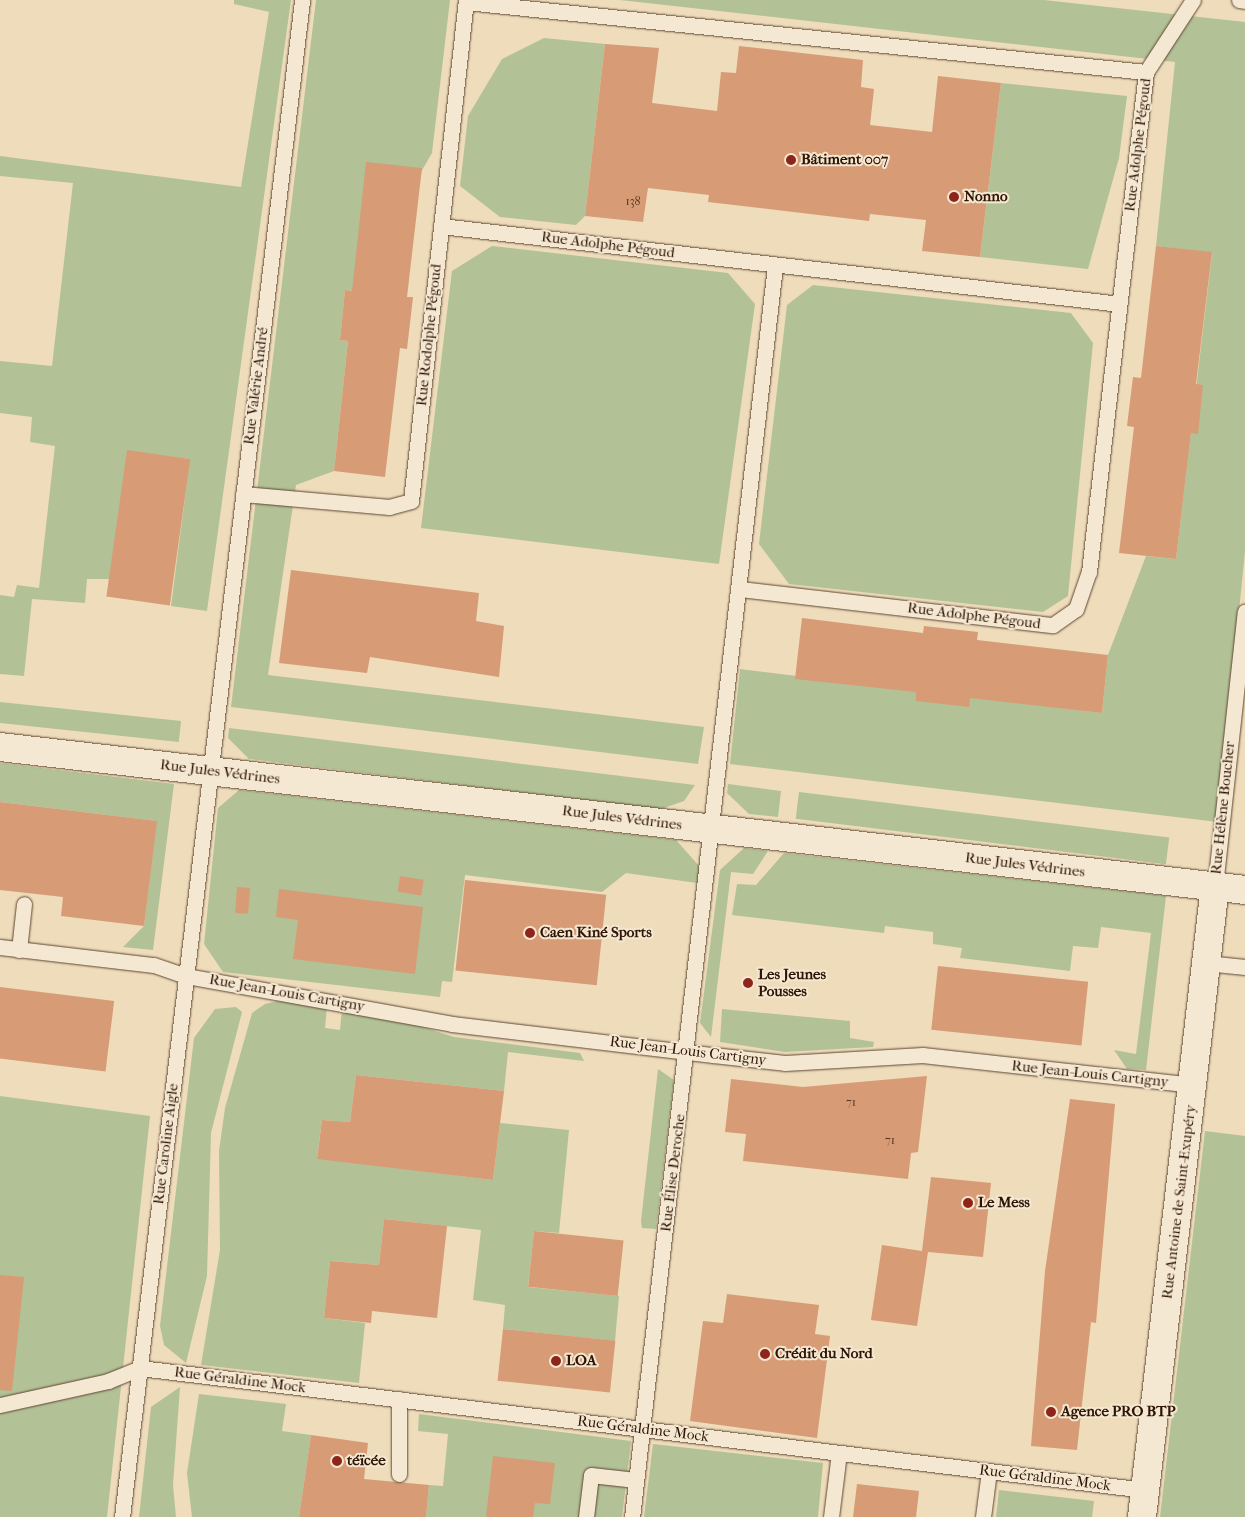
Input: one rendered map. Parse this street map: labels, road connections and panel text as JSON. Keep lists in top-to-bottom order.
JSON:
{
  "streets": {
    "street": ["Rue Jules Védrines", "Rue Antoine de Saint-Exupéry"],
    "lane": [
      "Rue Adolphe Pégoud",
      "Rue Rodolphe Pégoud",
      "Rue Valérie André",
      "Rue Hélène Boucher",
      "Rue Jean-Louis Cartigny",
      "Rue Caroline Aigle",
      "Rue Élise Deroche",
      "Rue Géraldine Mock"
    ]
  },
  "crossings": [
    ["Rue Adolphe Pégoud", "Rue Rodolphe Pégoud"],
    ["Rue Rodolphe Pégoud", "Rue Valérie André"],
    ["Rue Valérie André", "Rue Jules Védrines"],
    ["Rue Valérie André", "Rue Caroline Aigle"],
    ["Rue Jules Védrines", "Rue Hélène Boucher"],
    ["Rue Jules Védrines", "Rue Caroline Aigle"],
    ["Rue Jules Védrines", "Rue Élise Deroche"],
    ["Rue Jules Védrines", "Rue Antoine de Saint-Exupéry"],
    ["Rue Hélène Boucher", "Rue Antoine de Saint-Exupéry"],
    ["Rue Jean-Louis Cartigny", "Rue Caroline Aigle"],
    ["Rue Jean-Louis Cartigny", "Rue Élise Deroche"],
    ["Rue Jean-Louis Cartigny", "Rue Antoine de Saint-Exupéry"],
    ["Rue Caroline Aigle", "Rue Géraldine Mock"],
    ["Rue Élise Deroche", "Rue Géraldine Mock"],
    ["Rue Antoine de Saint-Exupéry", "Rue Géraldine Mock"]
  ],
  "places": [
    "Bâtiment 007",
    "Nonno",
    "Caen Kiné Sports",
    "Les Jeunes Pousses",
    "Le Mess",
    "Crédit du Nord",
    "LOA",
    "Agence PRO BTP",
    "téïcée"
  ],
  "house_numbers": ["138", "71", "71"]
}
